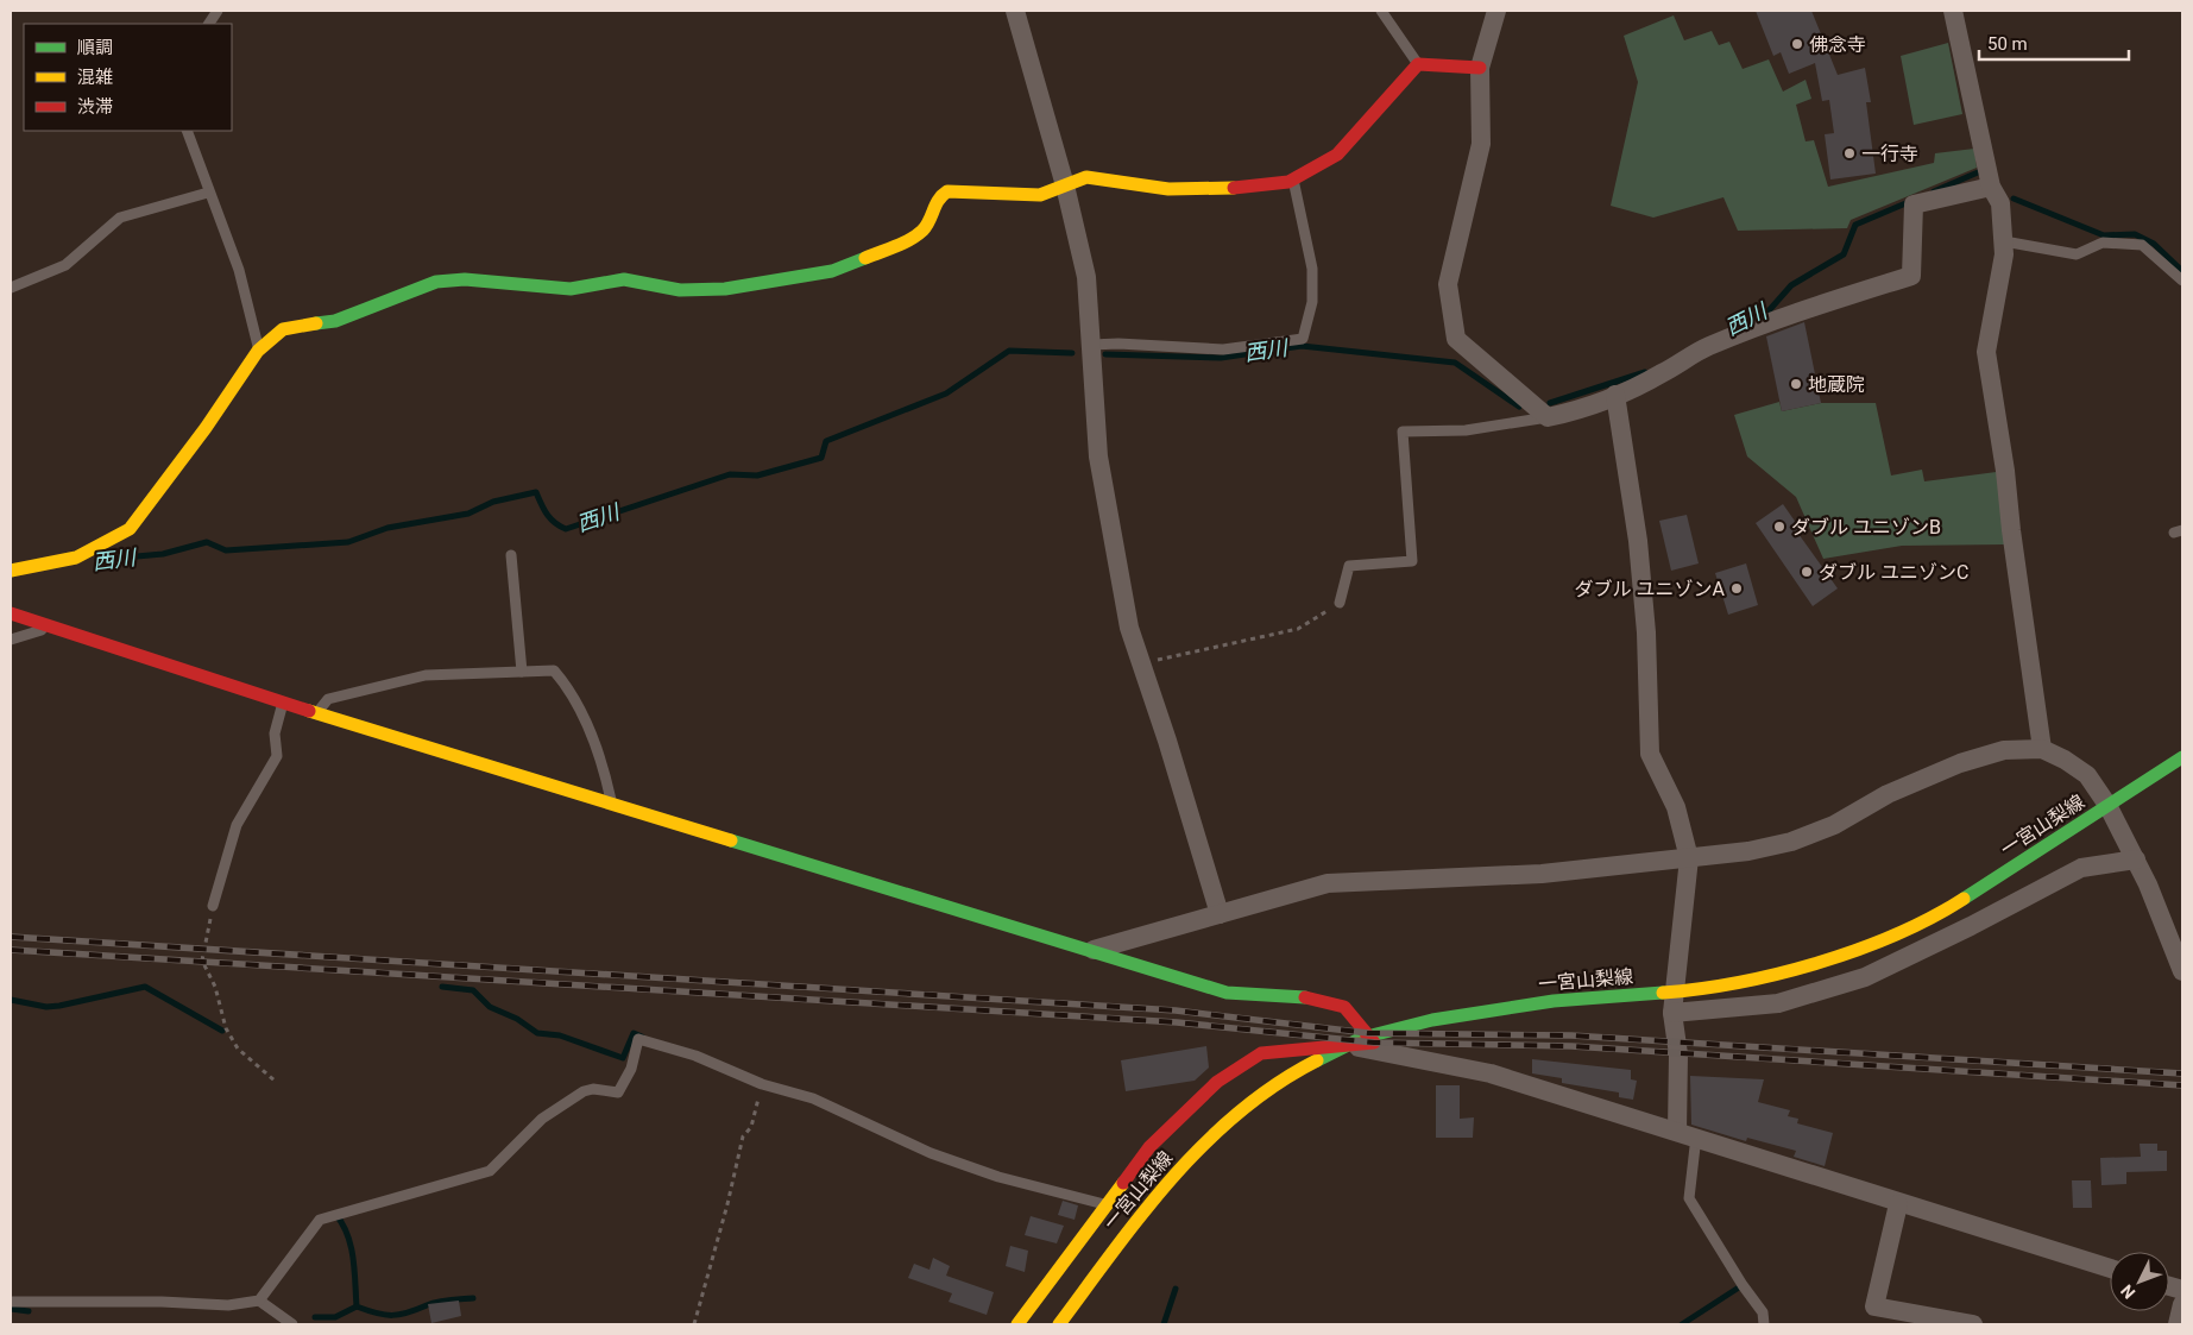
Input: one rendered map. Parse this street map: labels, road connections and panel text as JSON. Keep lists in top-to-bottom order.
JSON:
{
  "streets": {
    "street": ["一宮山梨線"]
  },
  "water": ["西川"],
  "places": [
    "佛念寺",
    "一行寺",
    "地蔵院",
    "ダブル ユニゾンB",
    "ダブル ユニゾンC",
    "ダブル ユニゾンA"
  ],
  "legend": ["順調", "混雑", "渋滞"],
  "scale_bar": "50 m",
  "north": "bottom left"
}
